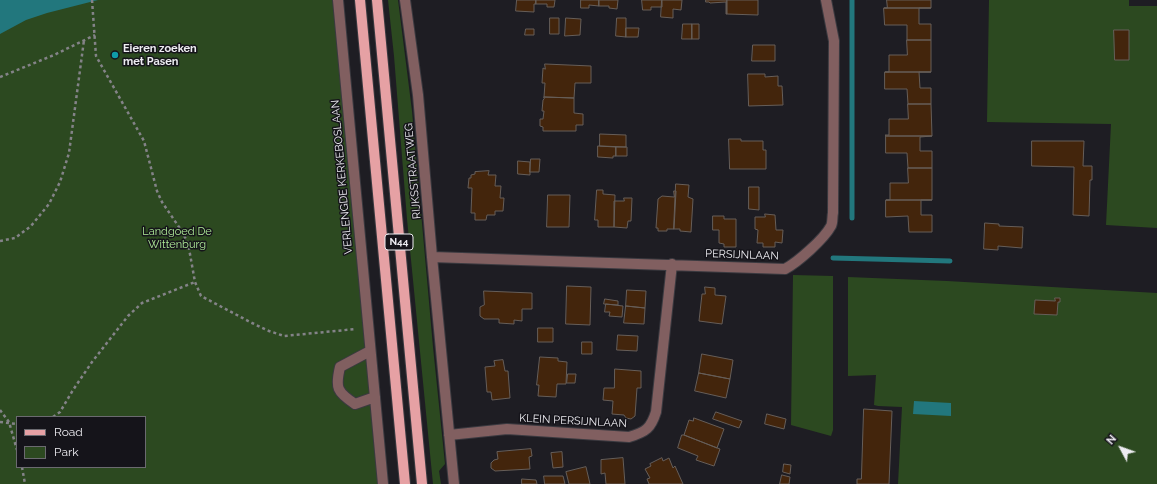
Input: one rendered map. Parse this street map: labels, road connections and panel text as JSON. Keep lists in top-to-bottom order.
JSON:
{
  "streets": {
    "main road": ["RIJKSSTRAATWEG", "N44"],
    "street": ["VERLENGDE KERKEBOSLAAN", "PERSIJNLAAN", "KLEIN PERSIJNLAAN"]
  },
  "crossings": [
    ["RIJKSSTRAATWEG", "PERSIJNLAAN"],
    ["RIJKSSTRAATWEG", "KLEIN PERSIJNLAAN"],
    ["PERSIJNLAAN", "KLEIN PERSIJNLAAN"]
  ],
  "parks": ["Landgoed De Wittenburg"],
  "places": ["Eieren zoeken met Pasen"],
  "legend": ["Road", "Park"],
  "north": "top left"
}
